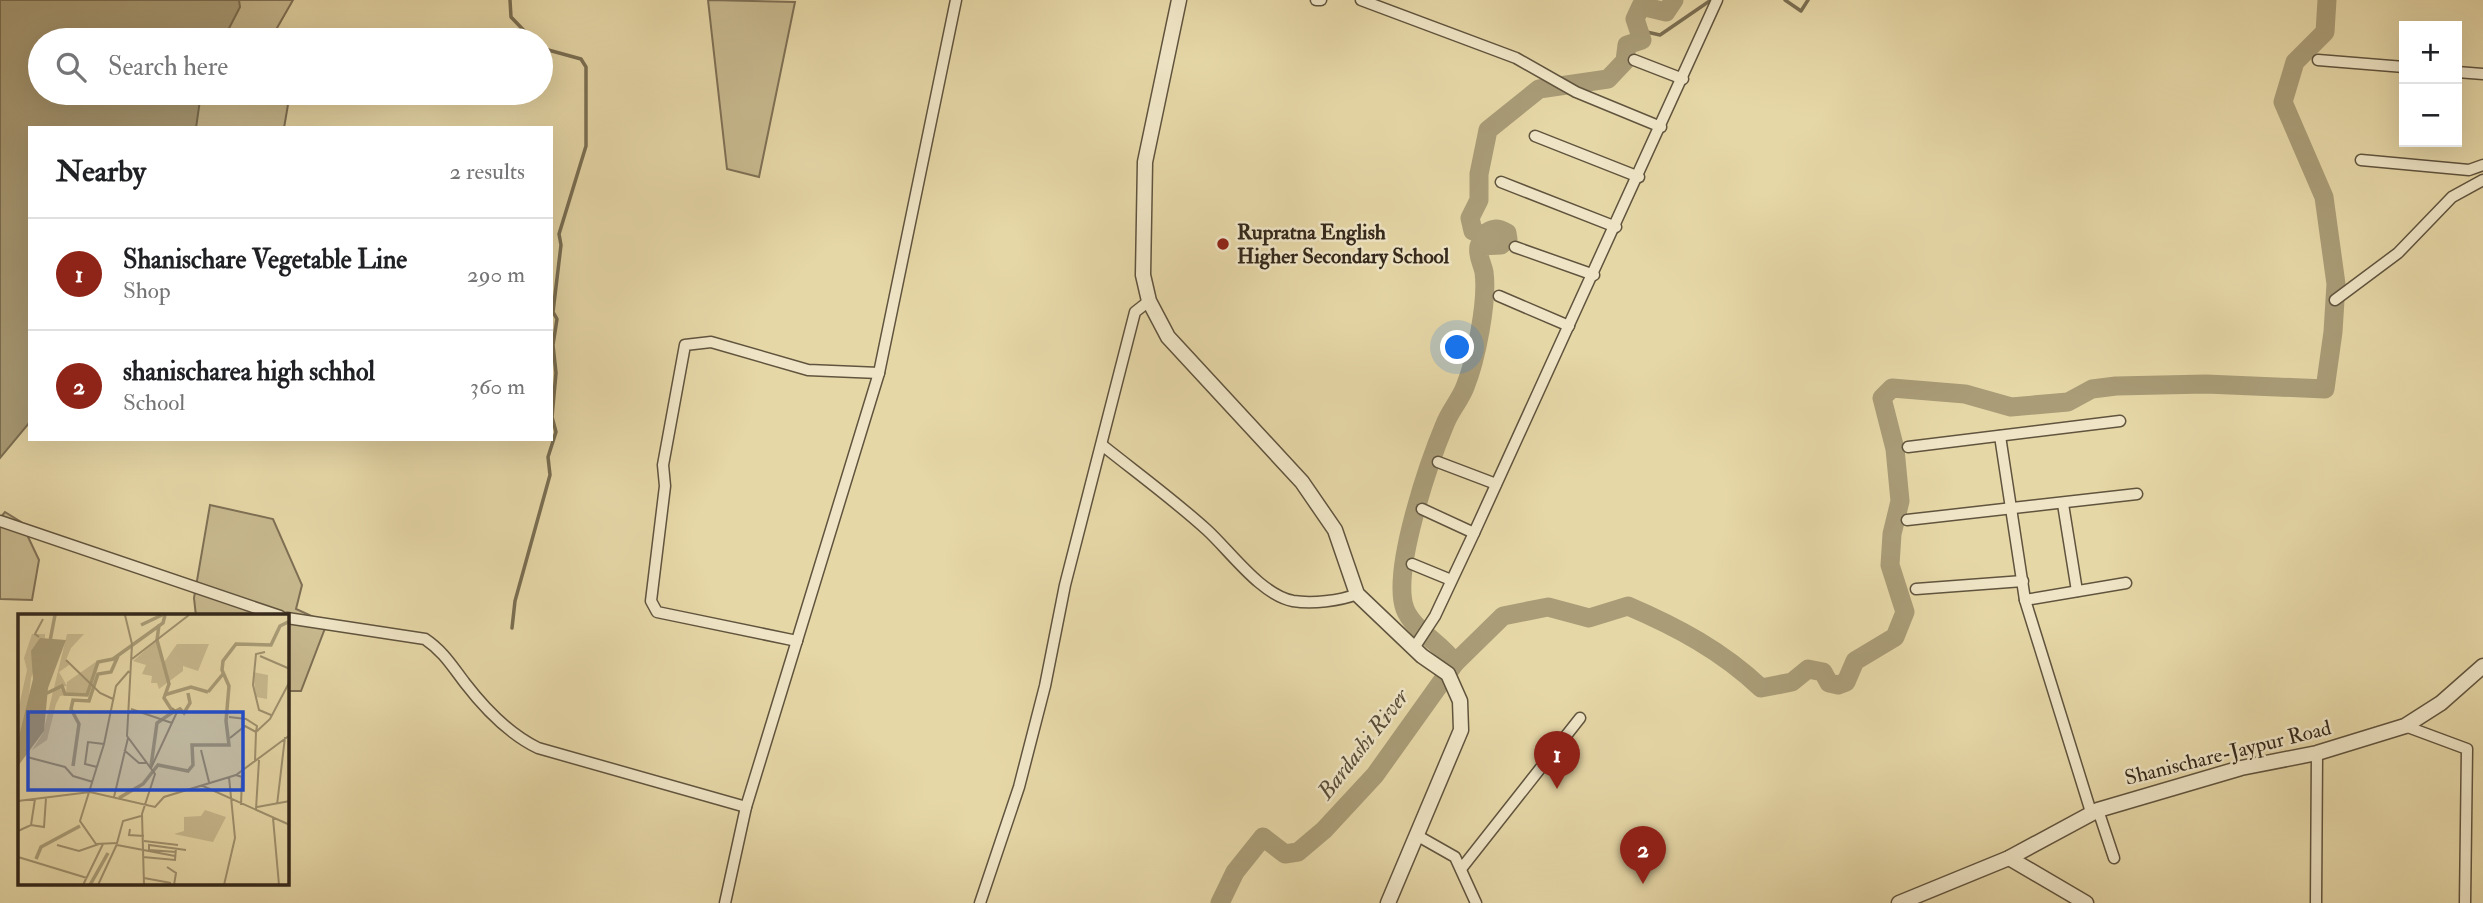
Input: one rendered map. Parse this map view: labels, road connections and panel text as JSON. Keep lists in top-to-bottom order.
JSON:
{
  "streets": {
    "street": ["Shanischare-Jaypur Road"]
  },
  "water": ["Bardashi River"],
  "places": ["Rupratna English Higher Secondary School"],
  "page": {
    "map_buttons": ["+", "−"],
    "search": "Search here",
    "heading": ["Nearby", "2 results"],
    "list": [
      {
        "mark": "1",
        "name": "Shanischare Vegetable Line",
        "note": "Shop",
        "value": "290 m"
      },
      {
        "mark": "2",
        "name": "shanischarea high schhol",
        "note": "School",
        "value": "360 m"
      }
    ],
    "pins": ["1", "2"]
  }
}
